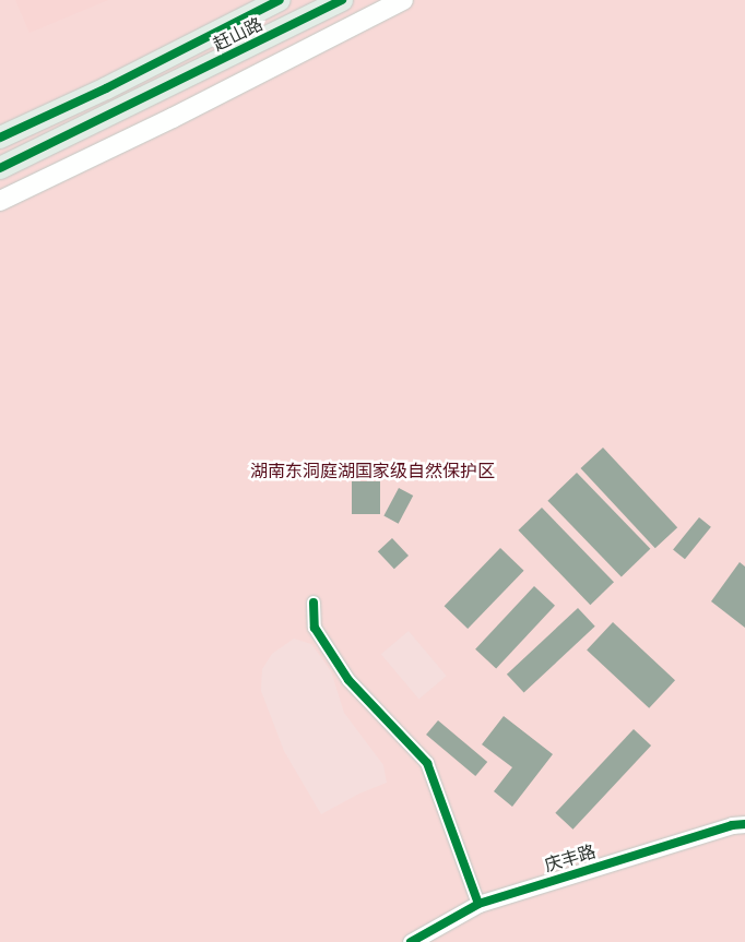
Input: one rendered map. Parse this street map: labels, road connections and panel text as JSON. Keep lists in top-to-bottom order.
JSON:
{
  "streets": {
    "main road": ["赶山路"],
    "street": ["庆丰路"]
  },
  "parks": ["湖南东洞庭湖国家级自然保护区"]
}
